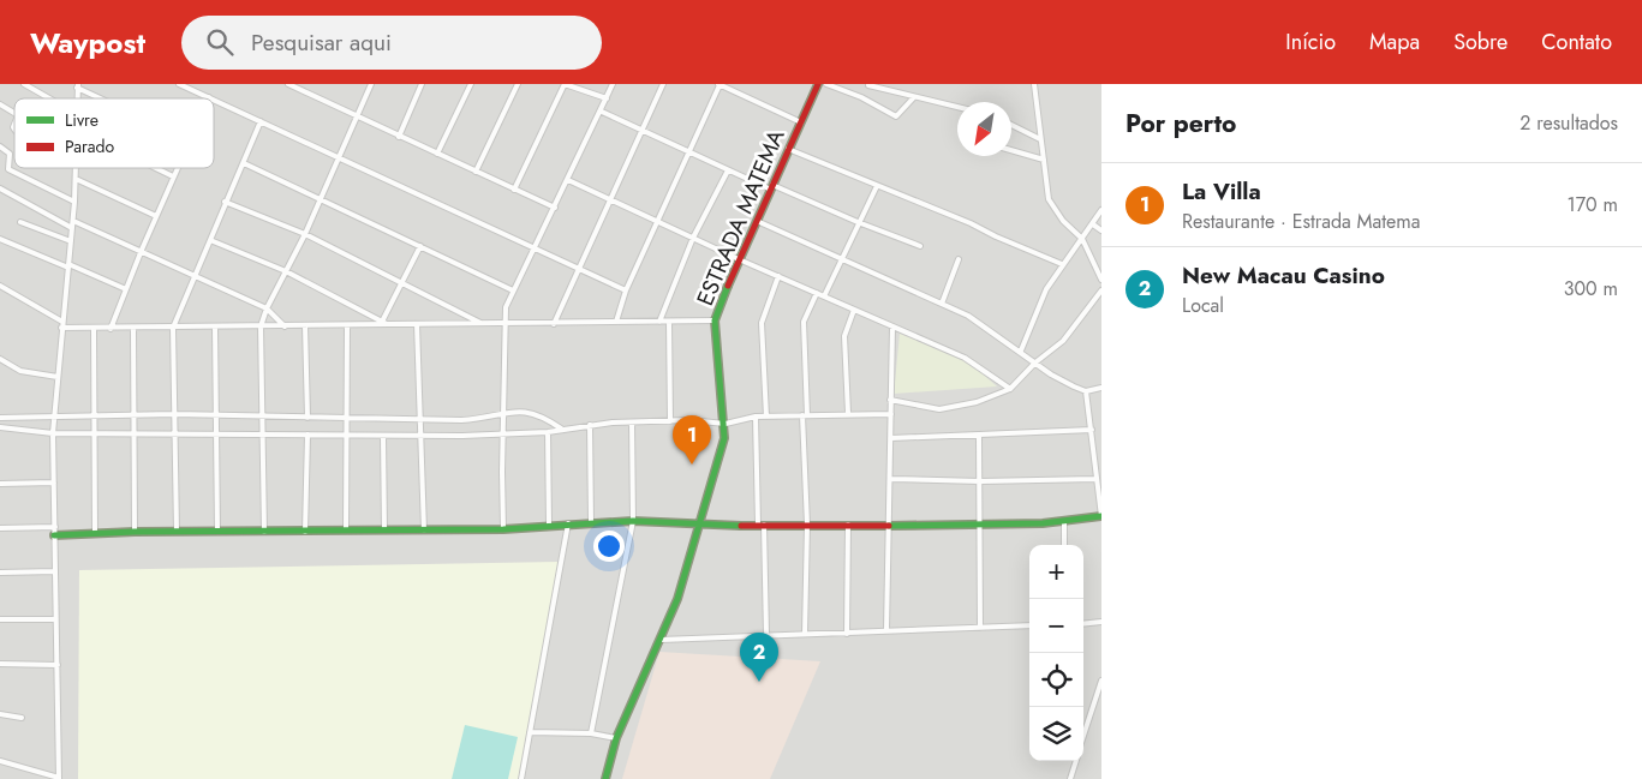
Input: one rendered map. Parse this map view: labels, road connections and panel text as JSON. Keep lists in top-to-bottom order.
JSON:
{
  "streets": {
    "street": ["ESTRADA MATEMA"]
  },
  "legend": ["Livre", "Parado"],
  "north": "bottom left",
  "page": {
    "header": "Waypost",
    "search": "Pesquisar aqui",
    "nav": [
      "Início",
      "Mapa",
      "Sobre",
      "Contato"
    ],
    "heading": ["Por perto", "2 resultados"],
    "list": [
      {
        "mark": "1",
        "name": "La Villa",
        "note": "Restaurante · Estrada Matema",
        "value": "170 m"
      },
      {
        "mark": "2",
        "name": "New Macau Casino",
        "note": "Local",
        "value": "300 m"
      }
    ],
    "pins": ["1", "2"],
    "map_buttons": ["+", "−"]
  }
}
